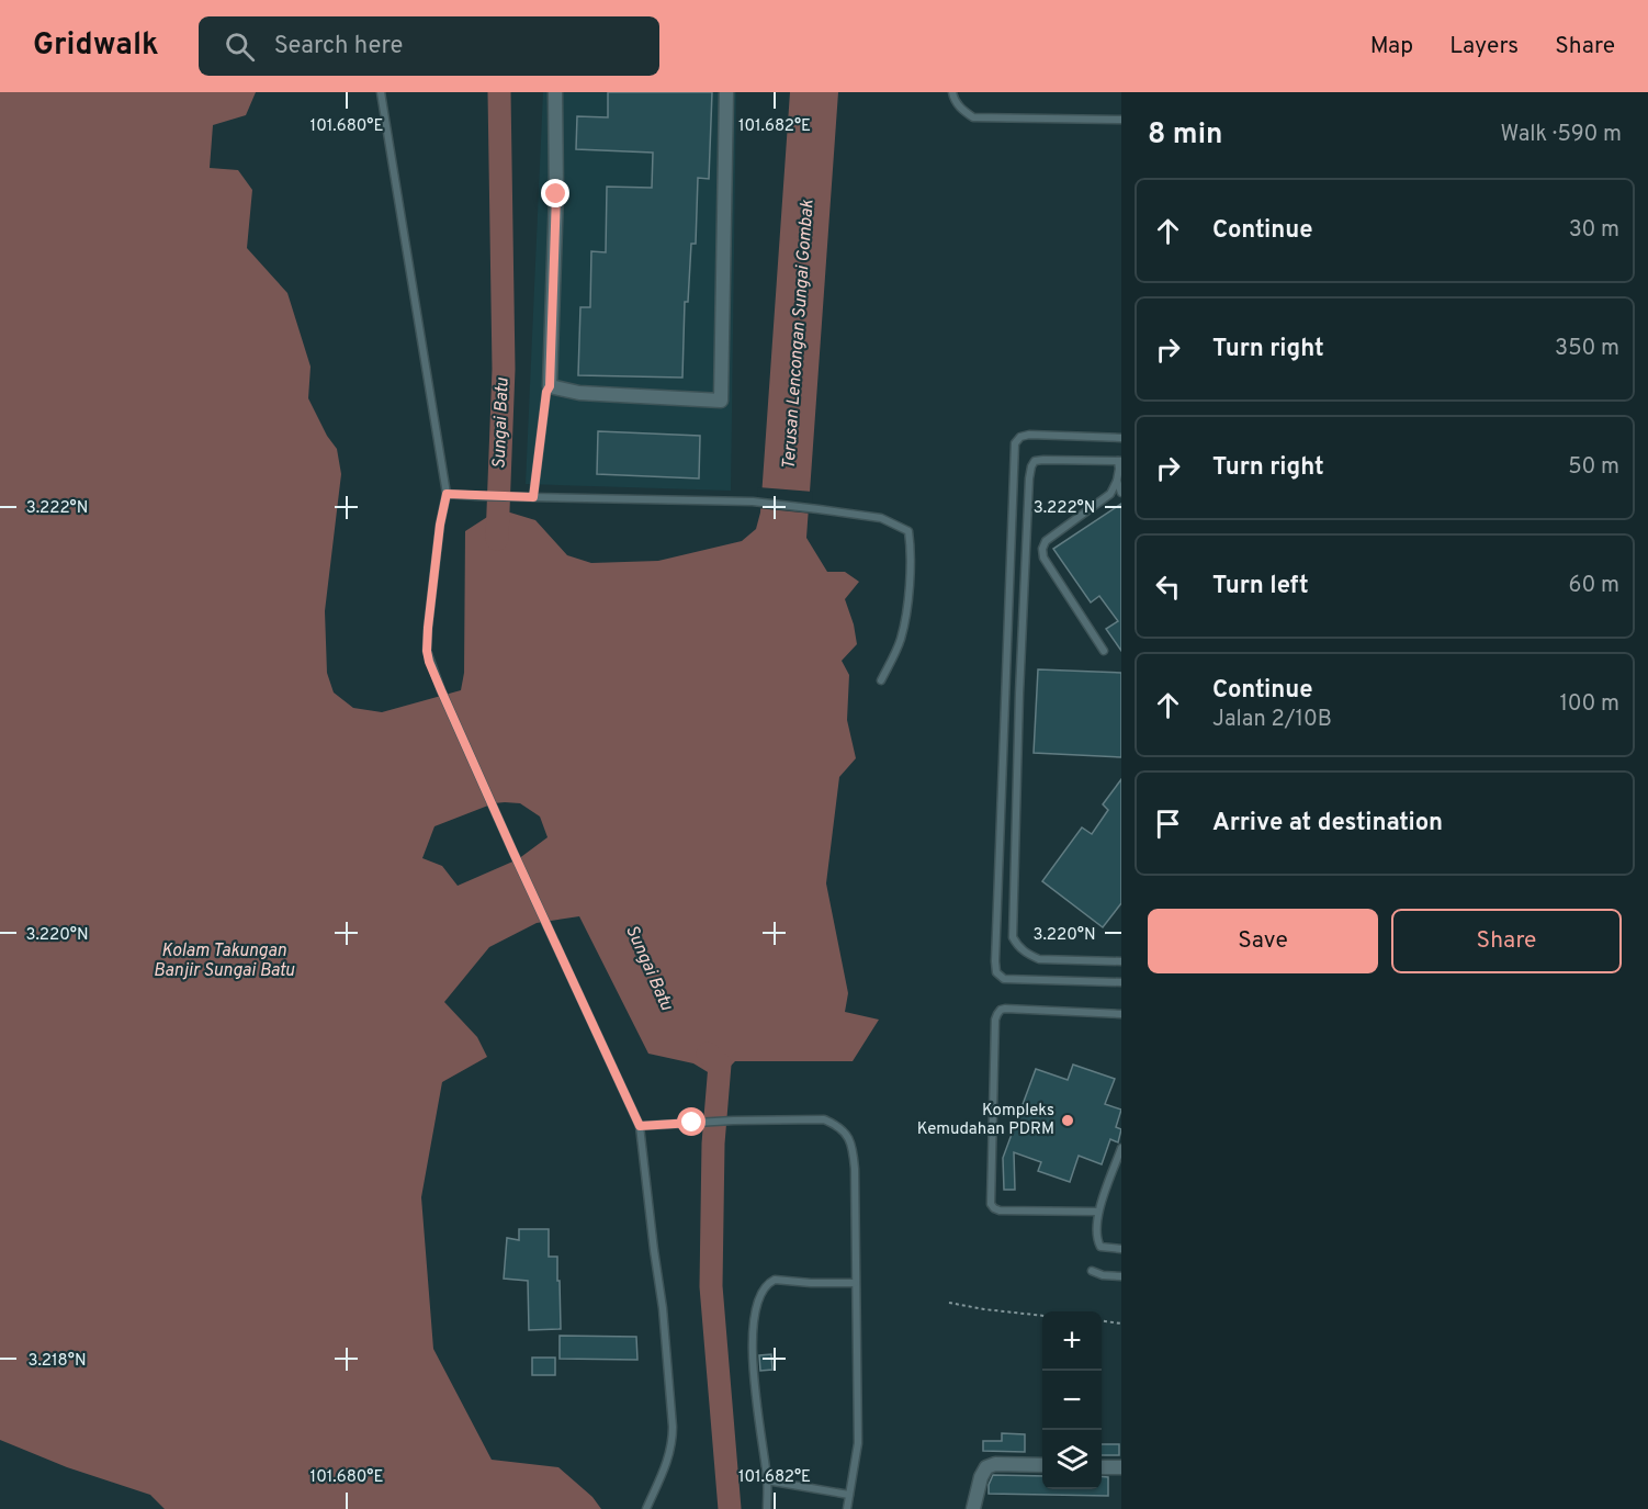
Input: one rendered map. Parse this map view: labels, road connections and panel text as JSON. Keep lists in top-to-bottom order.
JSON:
{
  "water": ["Terusan Lencongan Sungai Gombak", "Sungai Batu", "Kolam Takungan Banjir Sungai Batu"],
  "places": ["Kompleks Kemudahan PDRM"],
  "page": {
    "header": "Gridwalk",
    "search": "Search here",
    "nav": ["Map", "Layers", "Share"],
    "heading": ["8 min", "Walk · 590 m"],
    "list": [
      ["Continue", "30 m"],
      ["Turn right", "350 m"],
      ["Turn right", "50 m"],
      ["Turn left", "60 m"],
      ["Continue", "Jalan 2/10B", "100 m"],
      "Arrive at destination"
    ],
    "buttons": ["Save", "Share"],
    "map_buttons": ["+", "−"]
  },
  "coordinates": [
    "101.680°E",
    "101.682°E",
    "3.222°N",
    "3.220°N",
    "3.218°N"
  ]
}
